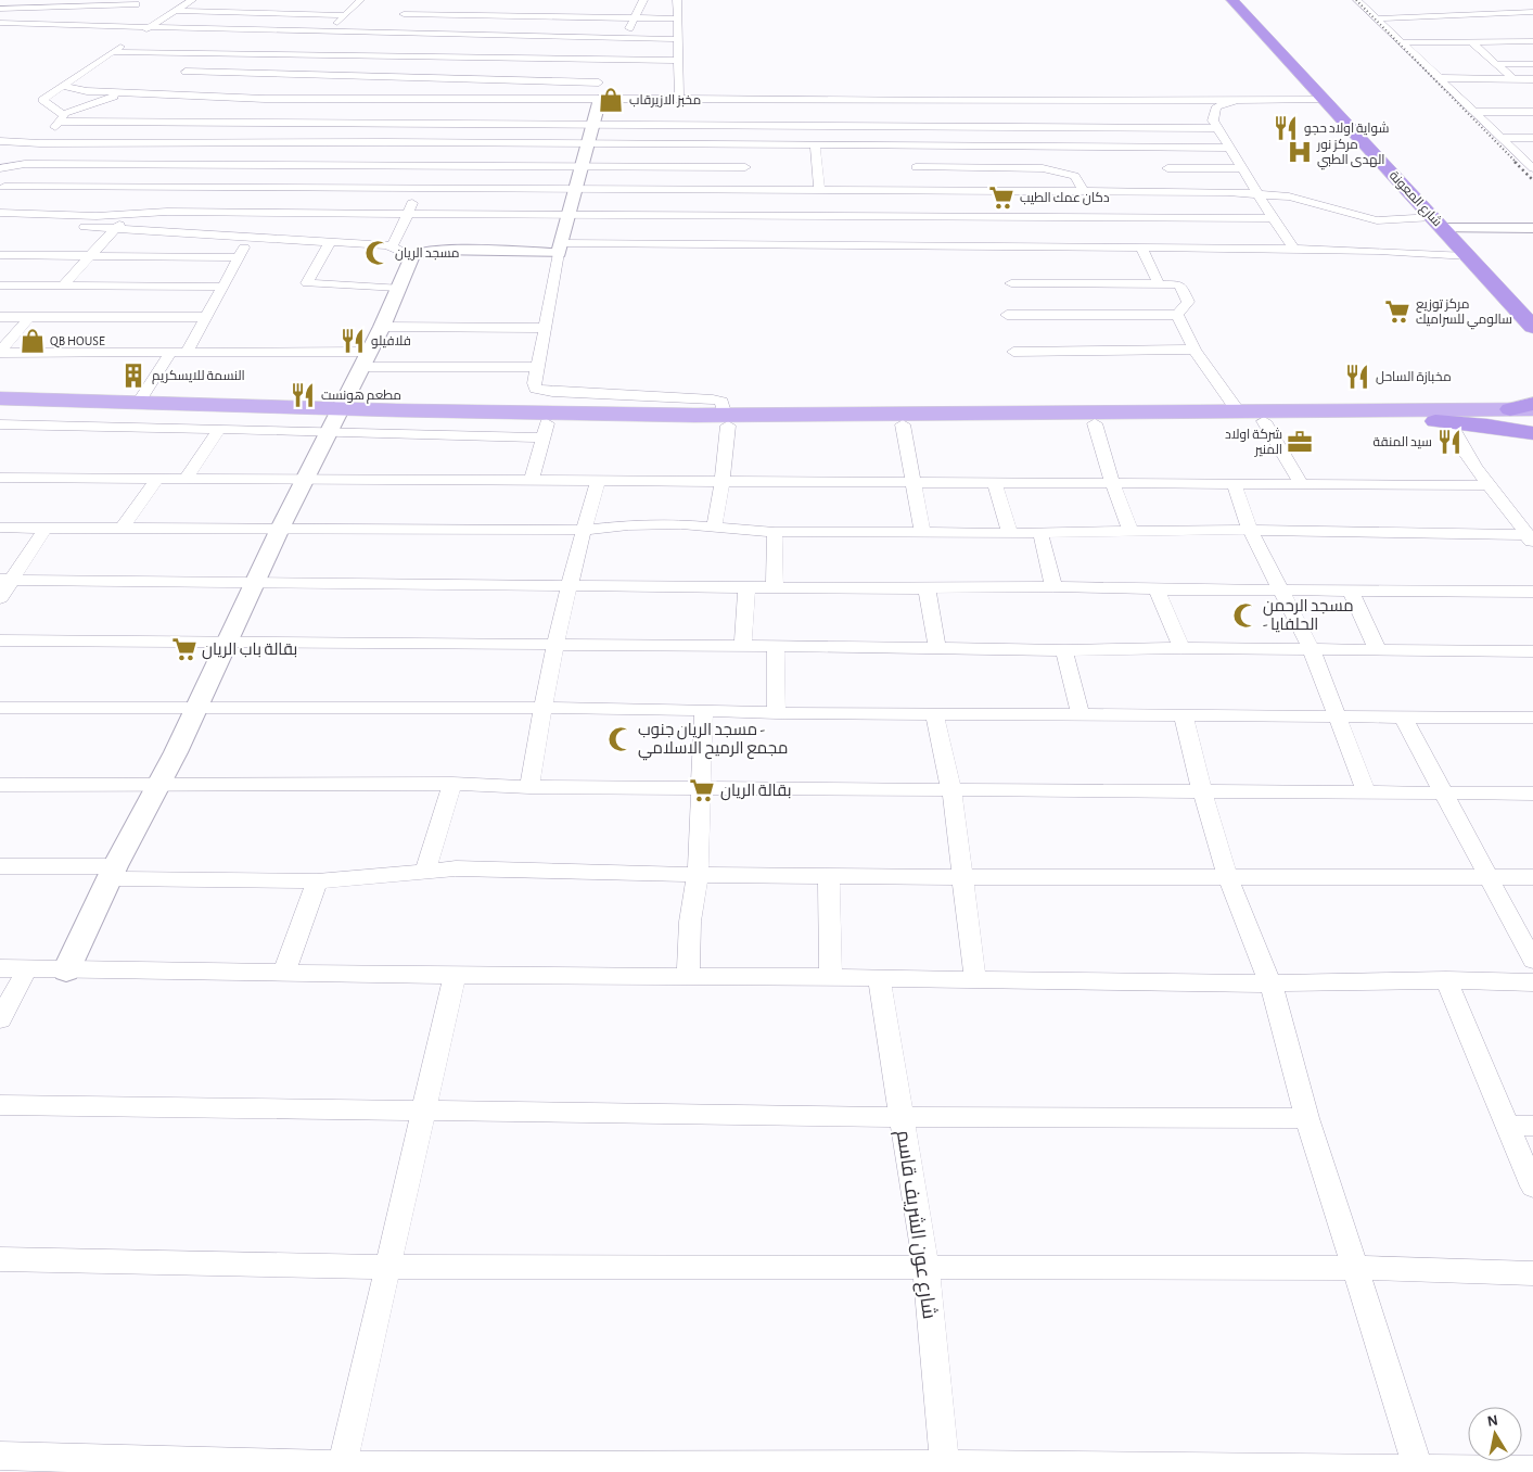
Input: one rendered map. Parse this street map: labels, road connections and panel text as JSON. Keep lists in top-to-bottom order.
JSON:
{
  "streets": {
    "highway": ["شارع المعونة"],
    "street": ["شارع عون الشريف قاسم"]
  },
  "places": {
    "shop": ["مخبز الازيرقاب", "QB HOUSE"],
    "restaurant": [
      "شواية اولاد حجو",
      "فلافيلو",
      "مخبازة الساحل",
      "مطعم هونست",
      "سيد المنقة"
    ],
    "hospital": ["مركز نور الهدى الطبي"],
    "supermarket": [
      "دكان عمك الطيب",
      "مركز توزيع سالومي للسراميك",
      "بقالة باب الريان",
      "بقالة الريان"
    ],
    "mosque": ["مسجد الريان", "مسجد الرحمن - الحلفايا", "مسجد الريان جنوب - مجمع الرميح الاسلامي"],
    "building": ["النسمة للايسكريم"],
    "office": ["شركة اولاد المنير"]
  },
  "north": "top"
}
